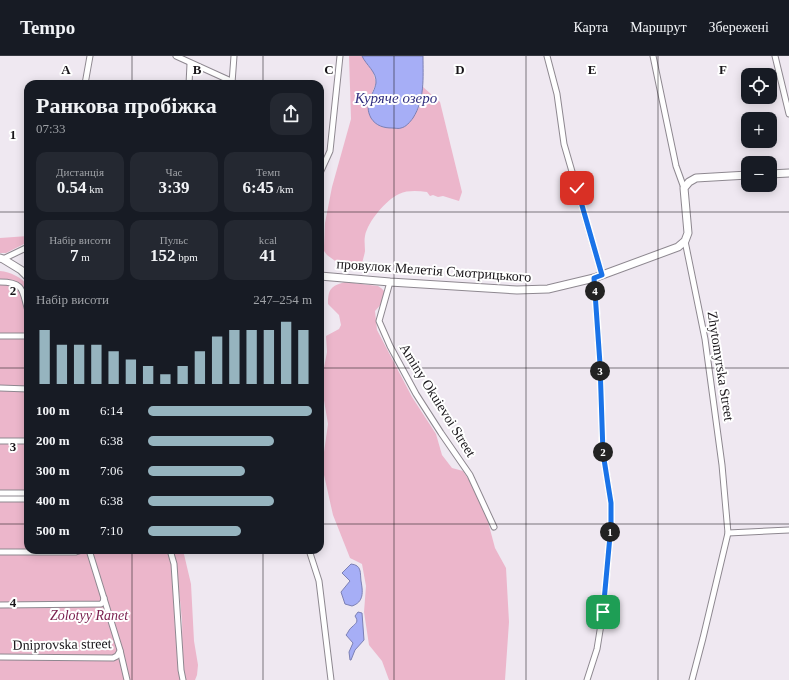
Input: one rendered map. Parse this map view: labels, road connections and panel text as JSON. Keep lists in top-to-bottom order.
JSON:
{
  "streets": {
    "street": [
      "провулок Мелетія Смотрицького",
      "Zhytomyrska Street",
      "Aminy Okuievoi Street",
      "Dniprovska street"
    ]
  },
  "crossings": [
    ["провулок Мелетія Смотрицького", "Zhytomyrska Street"],
    ["провулок Мелетія Смотрицького", "Aminy Okuievoi Street"]
  ],
  "water": ["Куряче озеро"],
  "parks": ["Zolotyy Ranet"],
  "page": {
    "header": "Tempo",
    "nav": ["Карта", "Маршрут", "Збережені"],
    "map_buttons": ["+", "−"],
    "heading": ["Ранкова пробіжка", "07:33"],
    "stats": [
      ["Дистанція", "0.54 km"],
      ["Час", "3:39"],
      ["Темп", "6:45 /km"],
      ["Набір висоти", "7 m"],
      ["Пульс", "152 bpm"],
      ["kcal", "41"]
    ],
    "pins": [
      "4",
      "3",
      "2",
      "1"
    ],
    "chart": ["Набір висоти", "247–254 m"],
    "list": [
      {
        "name": "100 m",
        "note": "6:14"
      },
      {
        "name": "200 m",
        "note": "6:38"
      },
      {
        "name": "300 m",
        "note": "7:06"
      },
      {
        "name": "400 m",
        "note": "6:38"
      },
      {
        "name": "500 m",
        "note": "7:10"
      }
    ]
  },
  "grid": {
    "columns": [
      "A",
      "B",
      "C",
      "D",
      "E",
      "F"
    ],
    "rows": [
      "1",
      "2",
      "3",
      "4"
    ]
  }
}
